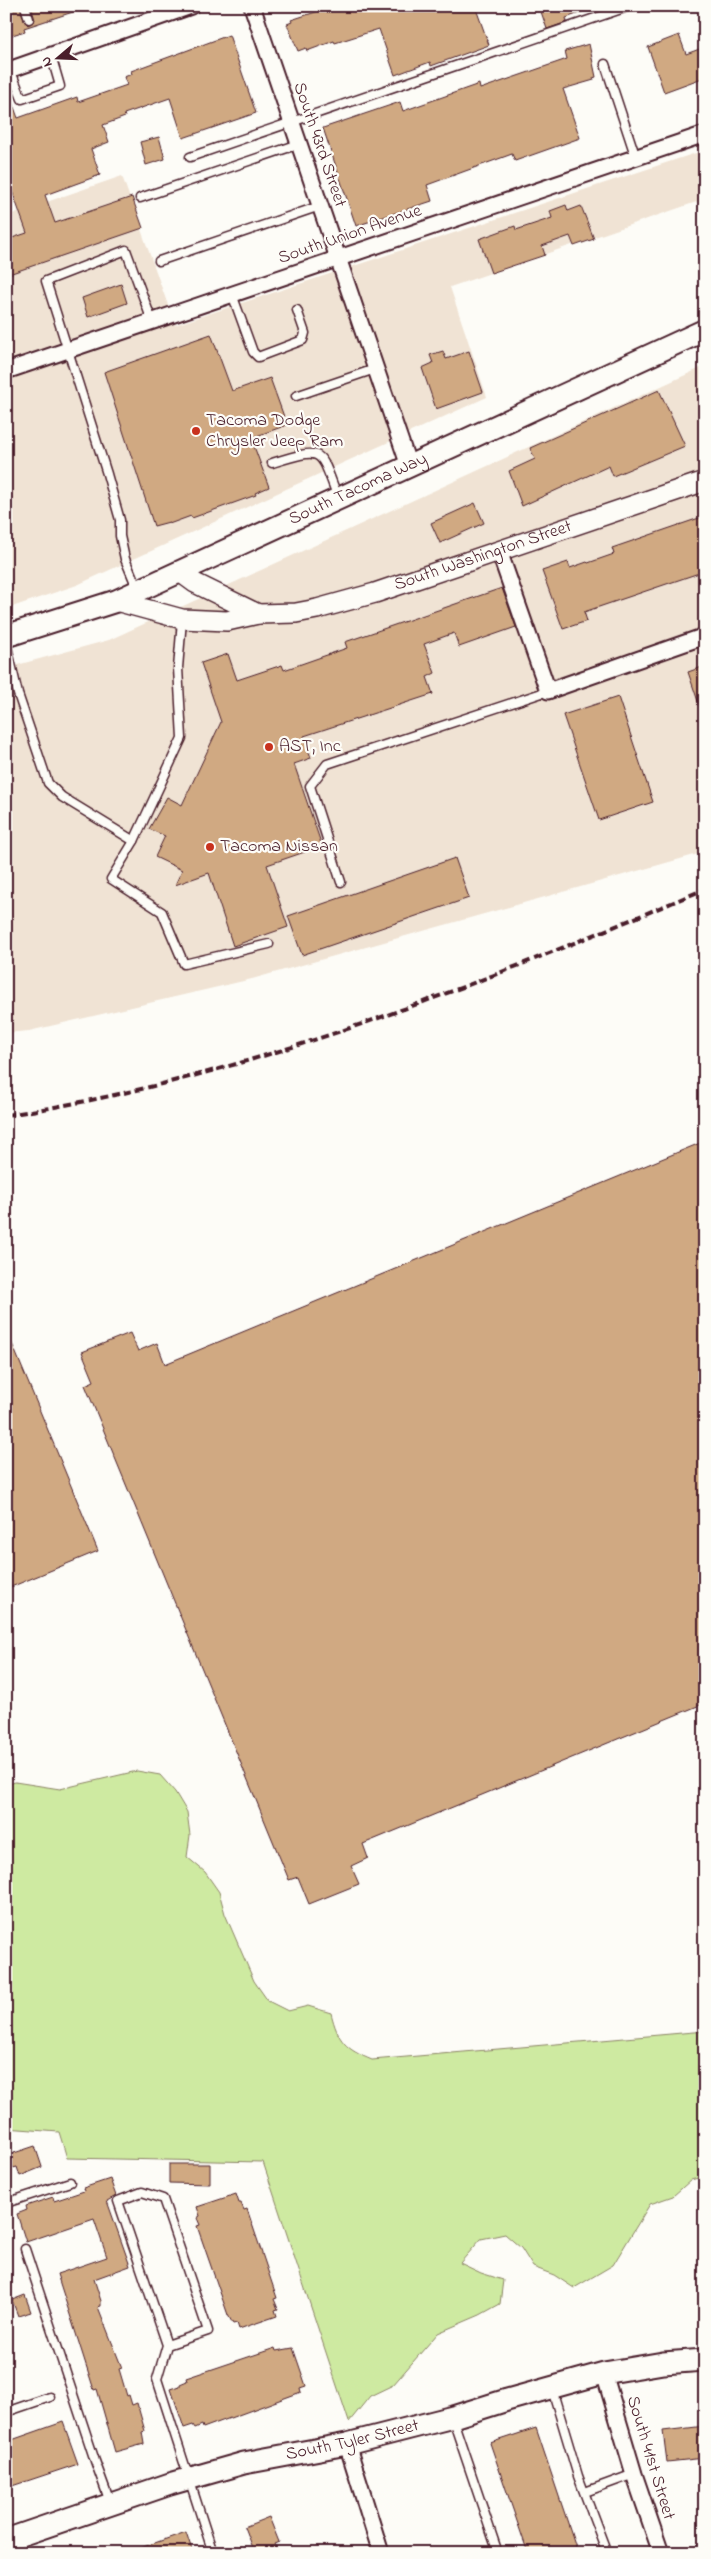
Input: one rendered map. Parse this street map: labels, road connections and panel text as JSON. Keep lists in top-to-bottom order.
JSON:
{
  "streets": {
    "main road": ["South Tacoma Way", "South Tyler Street"],
    "street": [
      "South 43rd Street",
      "South Union Avenue",
      "South Washington Street",
      "South 41st Street"
    ]
  },
  "crossings": [
    ["South 43rd Street", "South Union Avenue"],
    ["South 43rd Street", "South Tacoma Way"],
    ["South Tacoma Way", "South Washington Street"],
    ["South Tyler Street", "South 41st Street"]
  ],
  "places": ["Tacoma Dodge Chrysler Jeep Ram", "AST, Inc", "Tacoma Nissan"],
  "north": "left"
}
